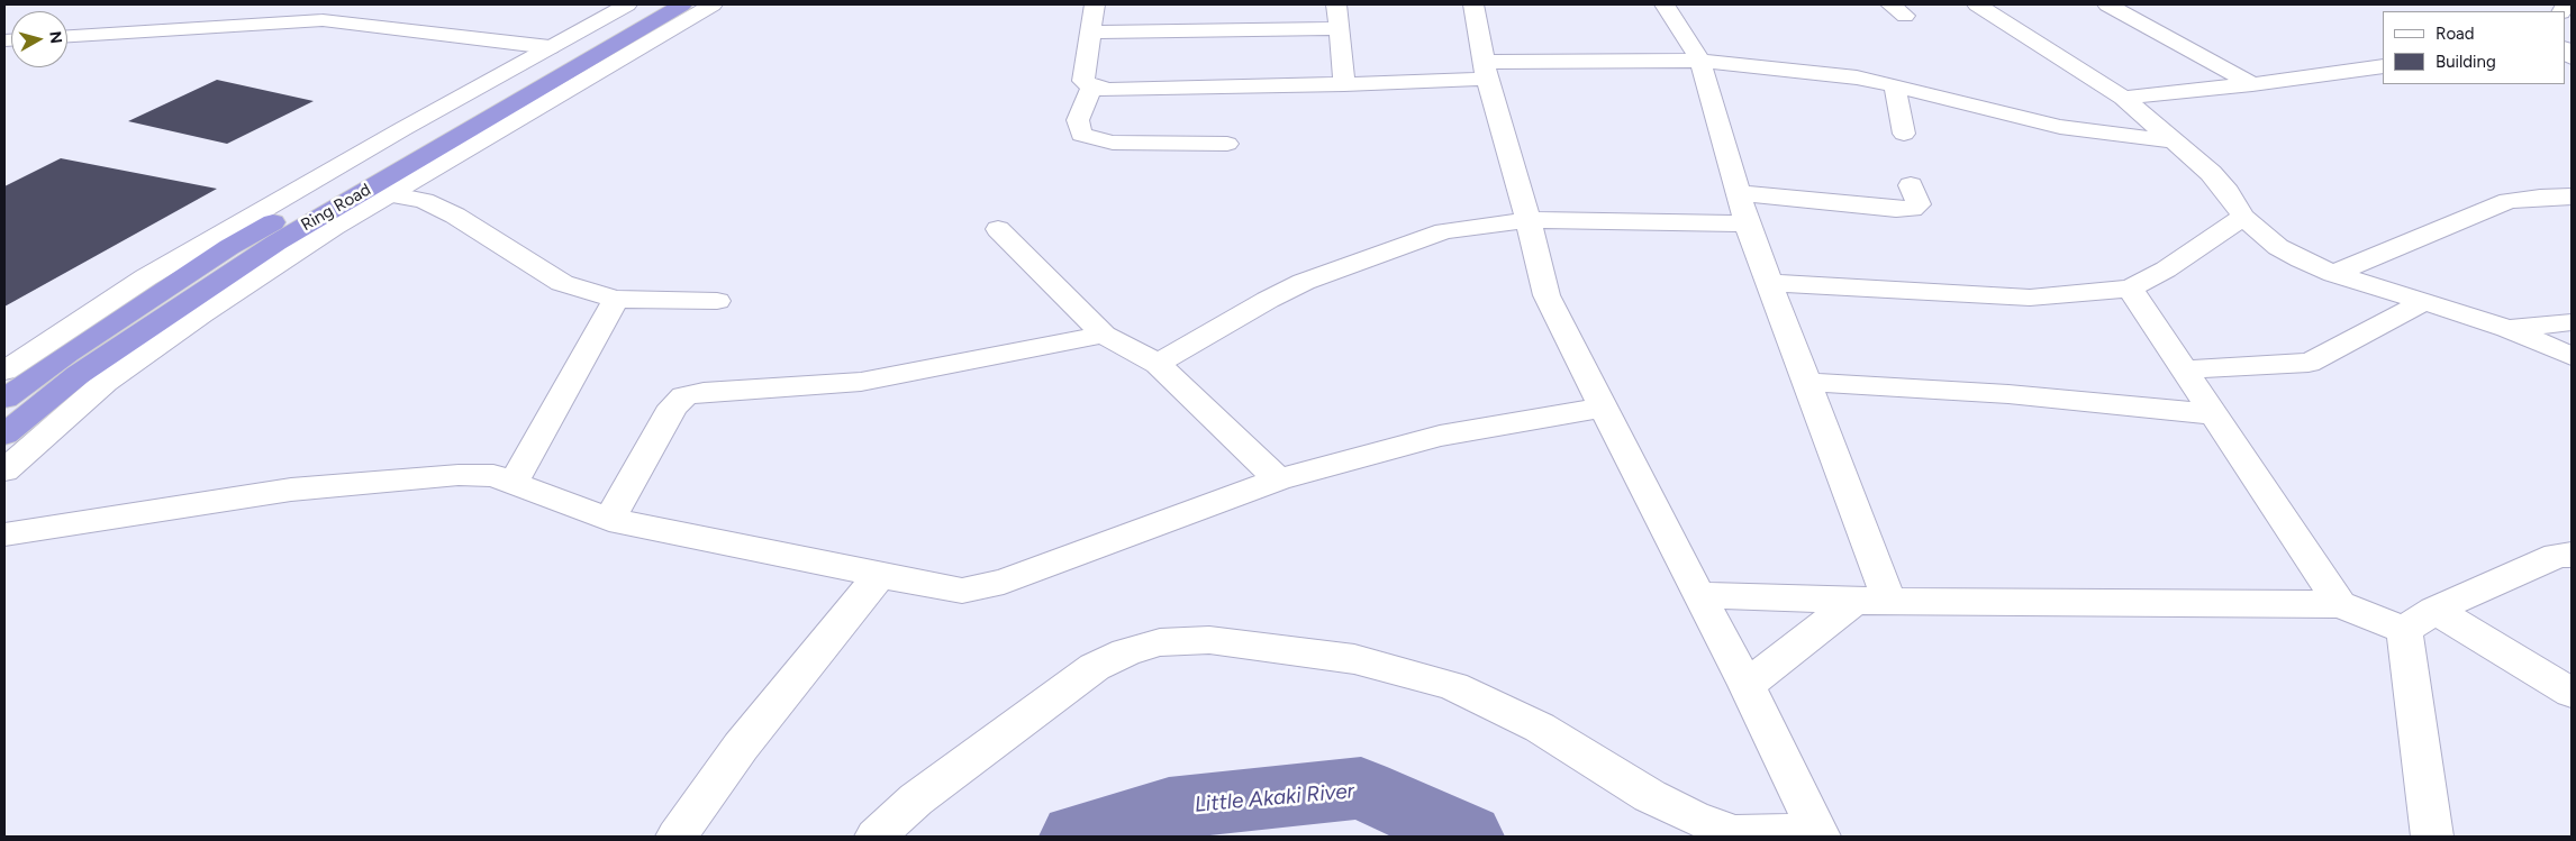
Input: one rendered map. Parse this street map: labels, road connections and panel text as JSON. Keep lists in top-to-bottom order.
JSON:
{
  "streets": {
    "highway": ["Ring Road"]
  },
  "water": ["Little Akaki River"],
  "legend": ["Road", "Building"],
  "north": "right"
}
